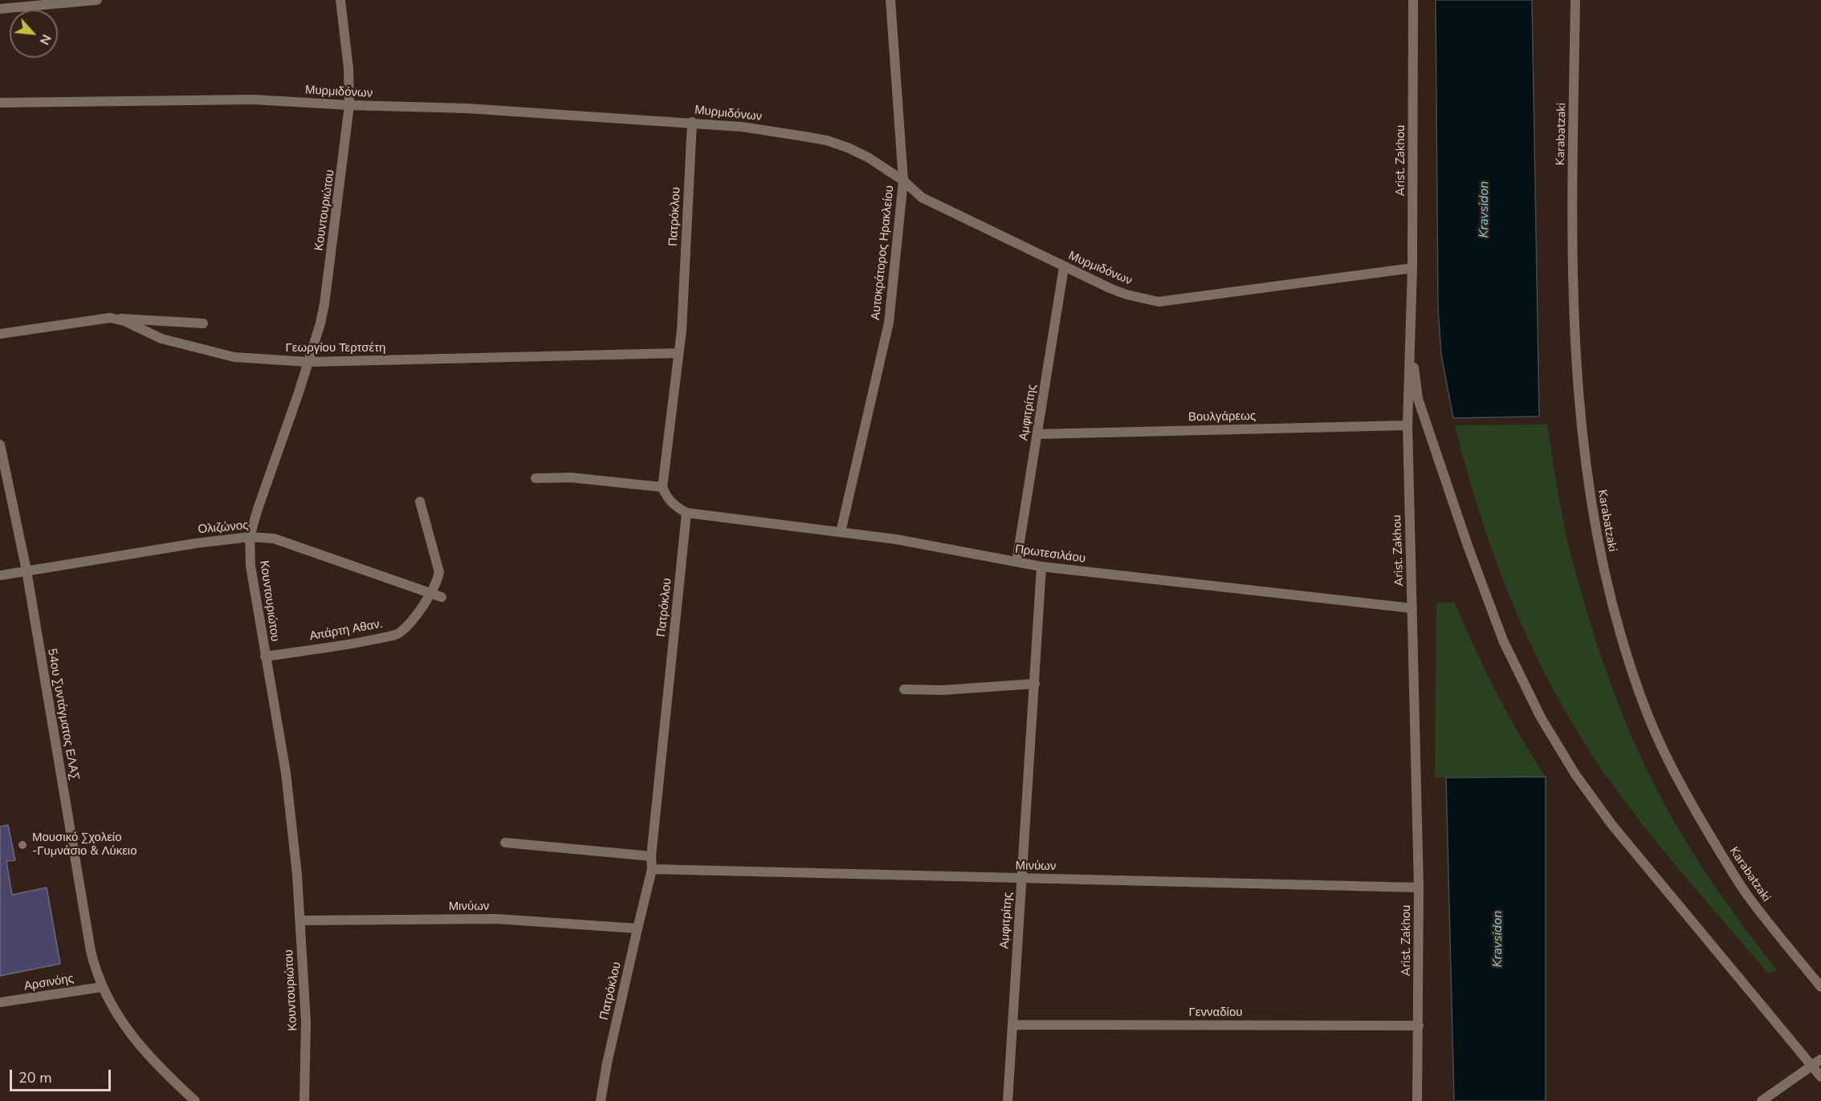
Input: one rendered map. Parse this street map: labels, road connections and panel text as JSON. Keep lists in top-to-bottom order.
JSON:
{
  "streets": {
    "street": [
      "Μυρμιδόνων",
      "Karabatzaki",
      "Arist. Zakhou",
      "Κουντουριώτου",
      "Πατρόκλου",
      "Αυτοκράτορος Ηρακλείου",
      "Γεωργίου Τερτσέτη",
      "Αμφιτρίτης",
      "Βουλγάρεως",
      "Ολιζώνος",
      "Πρωτεσιλάου",
      "Απάρτη Αθαν.",
      "54ου Συντάγματος ΕΛΑΣ",
      "Μινύων",
      "Αρσινόης",
      "Γενναδίου"
    ]
  },
  "crossings": [
    ["Μυρμιδόνων", "Arist. Zakhou"],
    ["Μυρμιδόνων", "Κουντουριώτου"],
    ["Μυρμιδόνων", "Πατρόκλου"],
    ["Μυρμιδόνων", "Αυτοκράτορος Ηρακλείου"],
    ["Μυρμιδόνων", "Αμφιτρίτης"],
    ["Arist. Zakhou", "Βουλγάρεως"],
    ["Arist. Zakhou", "Πρωτεσιλάου"],
    ["Arist. Zakhou", "Μινύων"],
    ["Arist. Zakhou", "Γενναδίου"],
    ["Κουντουριώτου", "Γεωργίου Τερτσέτη"],
    ["Κουντουριώτου", "Ολιζώνος"],
    ["Κουντουριώτου", "Απάρτη Αθαν."],
    ["Κουντουριώτου", "Μινύων"],
    ["Πατρόκλου", "Γεωργίου Τερτσέτη"],
    ["Πατρόκλου", "Πρωτεσιλάου"],
    ["Πατρόκλου", "Μινύων"],
    ["Αυτοκράτορος Ηρακλείου", "Πρωτεσιλάου"],
    ["Αμφιτρίτης", "Βουλγάρεως"],
    ["Αμφιτρίτης", "Πρωτεσιλάου"],
    ["Αμφιτρίτης", "Μινύων"],
    ["Αμφιτρίτης", "Γενναδίου"],
    ["Ολιζώνος", "Απάρτη Αθαν."],
    ["Ολιζώνος", "54ου Συντάγματος ΕΛΑΣ"],
    ["54ου Συντάγματος ΕΛΑΣ", "Αρσινόης"]
  ],
  "water": ["Kravsidon"],
  "places": ["Μουσικό Σχολείο -Γυμνάσιο & Λύκειο"],
  "scale_bar": "20 m",
  "north": "bottom right"
}
